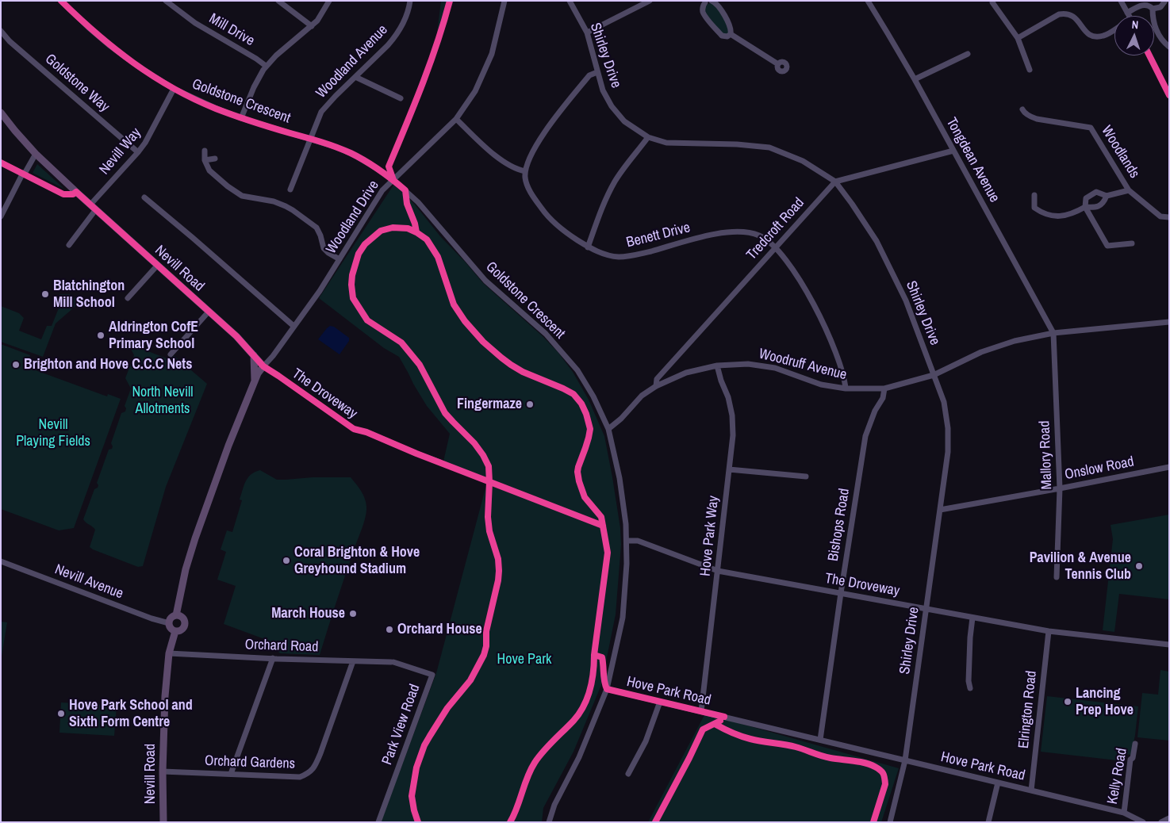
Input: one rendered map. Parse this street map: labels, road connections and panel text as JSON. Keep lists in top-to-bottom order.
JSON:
{
  "streets": {
    "main road": ["Nevill Road"],
    "street": [
      "Mill Drive",
      "Shirley Drive",
      "Woodland Avenue",
      "Goldstone Way",
      "Goldstone Crescent",
      "Nevill Way",
      "Woodlands",
      "Tongdean Avenue",
      "Woodland Drive",
      "Tredcroft Road",
      "Benett Drive",
      "Woodruff Avenue",
      "The Droveway",
      "Mallory Road",
      "Onslow Road",
      "Bishops Road",
      "Hove Park Way",
      "Nevill Avenue",
      "Orchard Road",
      "Hove Park Road",
      "Elrington Road",
      "Park View Road",
      "Orchard Gardens",
      "Kelly Road"
    ]
  },
  "crossings": [
    ["Shirley Drive", "Tredcroft Road"],
    ["Shirley Drive", "Woodruff Avenue"],
    ["Shirley Drive", "The Droveway"],
    ["Shirley Drive", "Onslow Road"],
    ["Shirley Drive", "Hove Park Road"],
    ["Woodland Avenue", "Goldstone Crescent"],
    ["Goldstone Way", "Nevill Way"],
    ["Goldstone Crescent", "Nevill Way"],
    ["Goldstone Crescent", "Woodland Drive"],
    ["Goldstone Crescent", "Woodruff Avenue"],
    ["Goldstone Crescent", "The Droveway"],
    ["Goldstone Crescent", "Hove Park Road"],
    ["Nevill Way", "Nevill Road"],
    ["Tongdean Avenue", "Woodruff Avenue"],
    ["Tongdean Avenue", "Mallory Road"],
    ["Woodland Drive", "Nevill Road"],
    ["Woodland Drive", "The Droveway"],
    ["Tredcroft Road", "Benett Drive"],
    ["Tredcroft Road", "Woodruff Avenue"],
    ["Benett Drive", "Woodruff Avenue"],
    ["Nevill Road", "The Droveway"],
    ["Nevill Road", "Nevill Avenue"],
    ["Nevill Road", "Orchard Road"],
    ["Nevill Road", "Orchard Gardens"],
    ["Woodruff Avenue", "Mallory Road"],
    ["Woodruff Avenue", "Bishops Road"],
    ["Woodruff Avenue", "Hove Park Way"],
    ["The Droveway", "Bishops Road"],
    ["The Droveway", "Hove Park Way"],
    ["The Droveway", "Elrington Road"],
    ["Mallory Road", "Onslow Road"],
    ["Bishops Road", "Hove Park Road"],
    ["Hove Park Way", "Hove Park Road"],
    ["Orchard Road", "Park View Road"],
    ["Orchard Road", "Orchard Gardens"],
    ["Hove Park Road", "Elrington Road"],
    ["Hove Park Road", "Kelly Road"]
  ],
  "parks": ["North Nevill Allotments", "Nevill Playing Fields", "Hove Park"],
  "places": [
    "Blatchington Mill School",
    "Aldrington CofE Primary School",
    "Brighton and Hove C.C.C Nets",
    "Fingermaze",
    "Coral Brighton & Hove Greyhound Stadium",
    "Pavilion & Avenue Tennis Club",
    "March House",
    "Orchard House",
    "Lancing Prep Hove",
    "Hove Park School and Sixth Form Centre"
  ],
  "north": "top"
}
